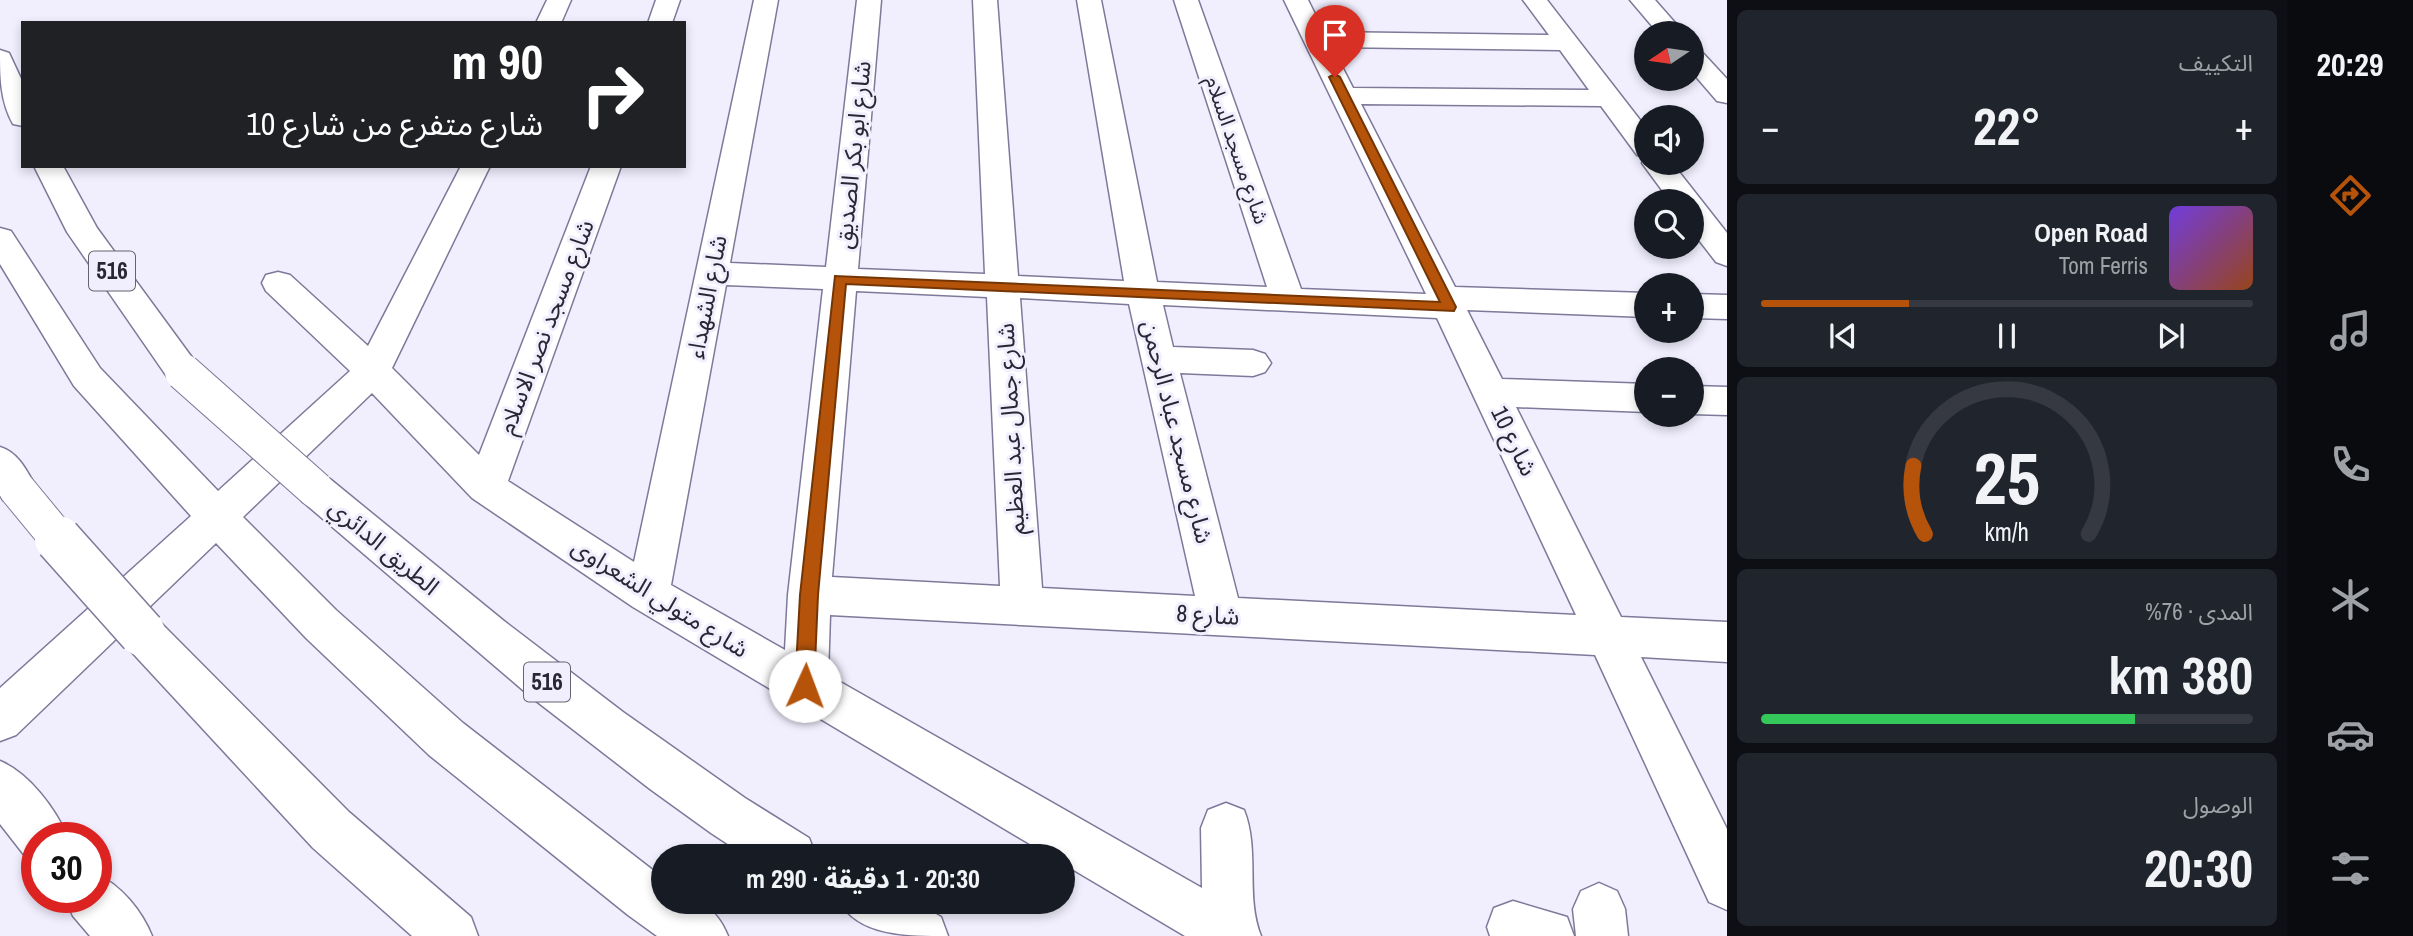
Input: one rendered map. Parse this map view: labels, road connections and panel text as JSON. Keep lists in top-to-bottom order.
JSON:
{
  "streets": {
    "main road": [
      "شارع مسجد السلام",
      "شارع ابو بكر الصديق",
      "516",
      "شارع الشهداء",
      "شارع مسجد نصر الاسلام",
      "شارع جمال عبد العظيم",
      "شارع مسجد عباد الرحمن",
      "شارع 10",
      "الطريق الدائري",
      "شارع متولي الشعراوى",
      "شارع 8"
    ]
  },
  "crossings": [
    ["شارع ابو بكر الصديق", "شارع متولي الشعراوى"],
    ["شارع ابو بكر الصديق", "شارع 8"],
    ["شارع الشهداء", "شارع متولي الشعراوى"],
    ["شارع مسجد نصر الاسلام", "شارع متولي الشعراوى"],
    ["شارع جمال عبد العظيم", "شارع 8"],
    ["شارع مسجد عباد الرحمن", "شارع 8"],
    ["شارع 10", "شارع 8"]
  ],
  "north": "left",
  "page": {
    "tabs": "20:29",
    "tile": [
      "التكييف",
      ["المدى · 76%", "380 km"],
      ["الوصول", "20:30"]
    ],
    "map_buttons": ["+", "−"],
    "turn": ["90 m", "شارع متفرع من شارع 10"],
    "heat": ["−", "22°", "+"],
    "song": ["Open Road", "Tom Ferris"],
    "limit": "30",
    "trip": "20:30 · 1 دقيقة · 290 m",
    "gauge": ["25", "km/h"]
  }
}
